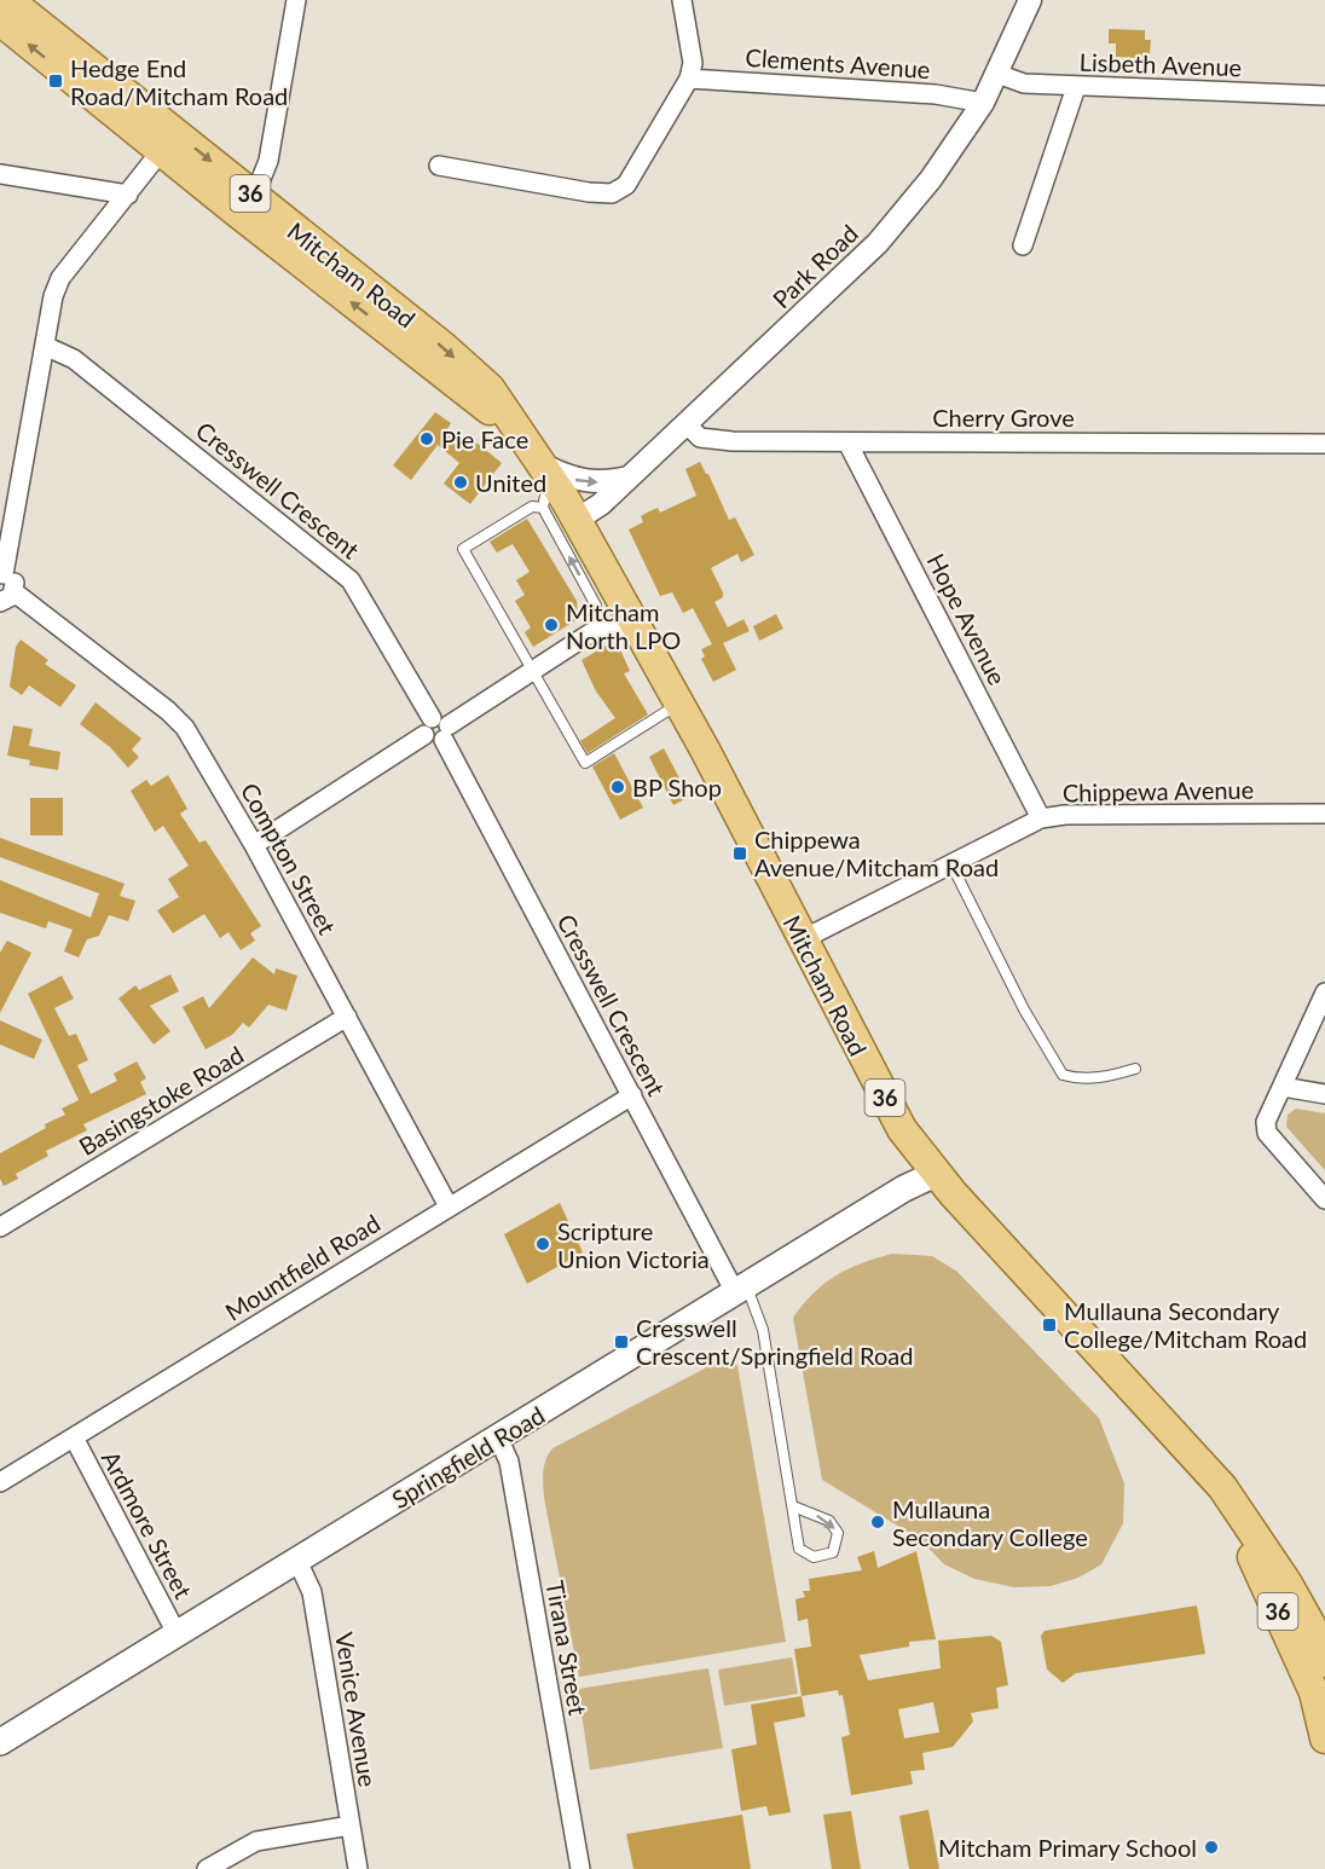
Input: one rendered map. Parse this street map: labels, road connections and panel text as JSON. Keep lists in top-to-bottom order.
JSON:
{
  "streets": {
    "main road": ["36", "Mitcham Road", "Springfield Road"],
    "street": [
      "Clements Avenue",
      "Lisbeth Avenue",
      "Park Road",
      "Cherry Grove",
      "Cresswell Crescent",
      "Hope Avenue",
      "Chippewa Avenue",
      "Compton Street",
      "Basingstoke Road",
      "Mountfield Road",
      "Ardmore Street",
      "Tirana Street",
      "Venice Avenue"
    ]
  },
  "crossings": [
    ["Clements Avenue", "Park Road"],
    ["Lisbeth Avenue", "Park Road"],
    ["Park Road", "Mitcham Road"],
    ["Park Road", "Cherry Grove"],
    ["Mitcham Road", "Chippewa Avenue"],
    ["Mitcham Road", "Springfield Road"],
    ["Cherry Grove", "Hope Avenue"],
    ["Cresswell Crescent", "Mountfield Road"],
    ["Cresswell Crescent", "Springfield Road"],
    ["Hope Avenue", "Chippewa Avenue"],
    ["Compton Street", "Basingstoke Road"],
    ["Compton Street", "Mountfield Road"],
    ["Mountfield Road", "Ardmore Street"],
    ["Springfield Road", "Ardmore Street"],
    ["Springfield Road", "Tirana Street"],
    ["Springfield Road", "Venice Avenue"]
  ],
  "places": {
    "transit": [
      "Hedge End Road/Mitcham Road",
      "Chippewa Avenue/Mitcham Road",
      "Mullauna Secondary College/Mitcham Road",
      "Cresswell Crescent/Springfield Road"
    ],
    "other": [
      "Pie Face",
      "United",
      "Mitcham North LPO",
      "BP Shop",
      "Scripture Union Victoria",
      "Mullauna Secondary College",
      "Mitcham Primary School"
    ]
  }
}
